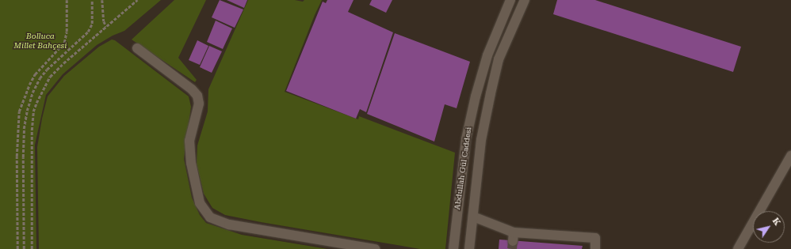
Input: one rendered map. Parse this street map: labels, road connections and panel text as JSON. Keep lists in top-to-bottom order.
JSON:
{
  "streets": {
    "street": ["Abdullah Gül Caddesi"]
  },
  "parks": ["Bolluca Millet Bahçesi"],
  "north": "top right"
}
